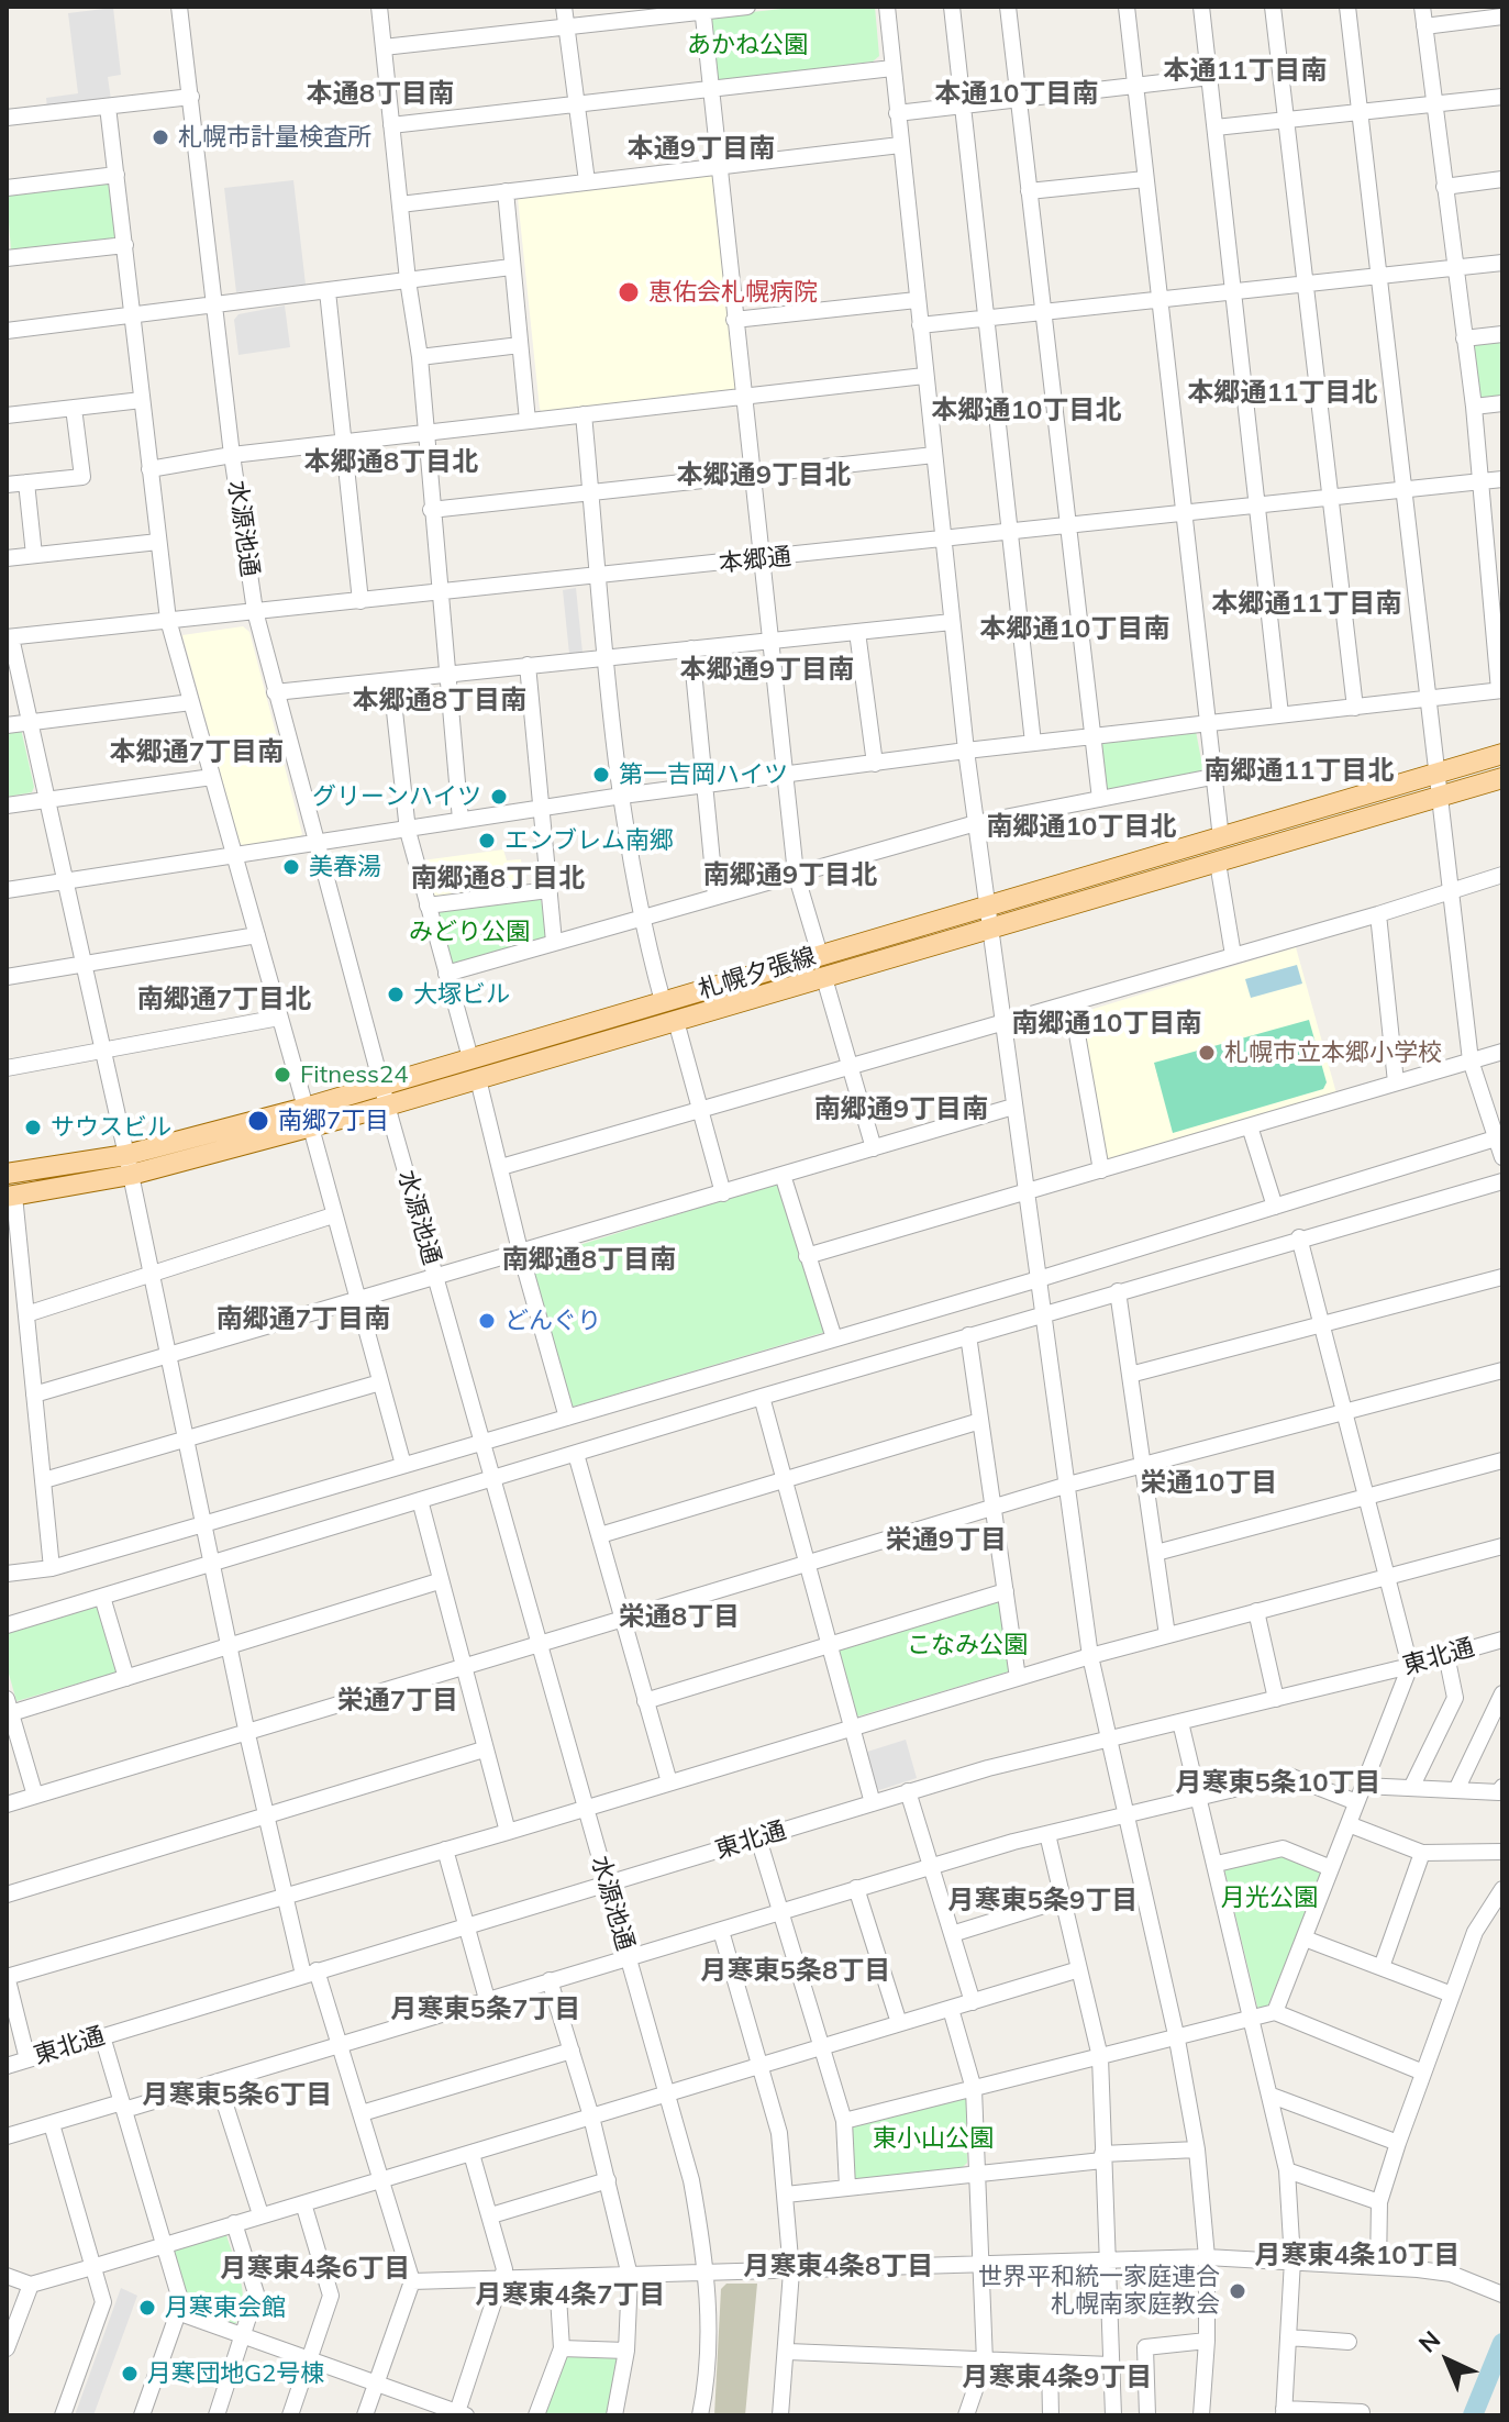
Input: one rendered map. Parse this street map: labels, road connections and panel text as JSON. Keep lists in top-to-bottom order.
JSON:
{
  "streets": {
    "main road": ["札幌夕張線"],
    "street": ["水源池通", "本郷通", "東北通"]
  },
  "crossings": [
    ["水源池通", "本郷通"],
    ["水源池通", "札幌夕張線"],
    ["水源池通", "東北通"]
  ],
  "districts": [
    "本通11丁目南",
    "本通8丁目南",
    "本通10丁目南",
    "本通9丁目南",
    "本郷通11丁目北",
    "本郷通10丁目北",
    "本郷通8丁目北",
    "本郷通9丁目北",
    "本郷通11丁目南",
    "本郷通10丁目南",
    "本郷通9丁目南",
    "本郷通8丁目南",
    "本郷通7丁目南",
    "南郷通11丁目北",
    "南郷通10丁目北",
    "南郷通9丁目北",
    "南郷通8丁目北",
    "南郷通7丁目北",
    "南郷通10丁目南",
    "南郷通9丁目南",
    "南郷通8丁目南",
    "南郷通7丁目南",
    "栄通10丁目",
    "栄通9丁目",
    "栄通8丁目",
    "栄通7丁目",
    "月寒東5条10丁目",
    "月寒東5条9丁目",
    "月寒東5条8丁目",
    "月寒東5条7丁目",
    "月寒東5条6丁目",
    "月寒東4条10丁目",
    "月寒東4条8丁目",
    "月寒東4条6丁目",
    "月寒東4条7丁目",
    "月寒東4条9丁目"
  ],
  "parks": [
    "あかね公園",
    "みどり公園",
    "こなみ公園",
    "月光公園",
    "東小山公園"
  ],
  "places": [
    "札幌市計量検査所",
    "恵佑会札幌病院",
    "第一吉岡ハイツ",
    "グリーンハイツ",
    "エンブレム南郷",
    "美春湯",
    "大塚ビル",
    "札幌市立本郷小学校",
    "Fitness24",
    "南郷7丁目",
    "サウスビル",
    "どんぐり",
    "世界平和統一家庭連合 札幌南家庭教会",
    "月寒東会館",
    "月寒団地G2号棟"
  ],
  "north": "top left"
}
